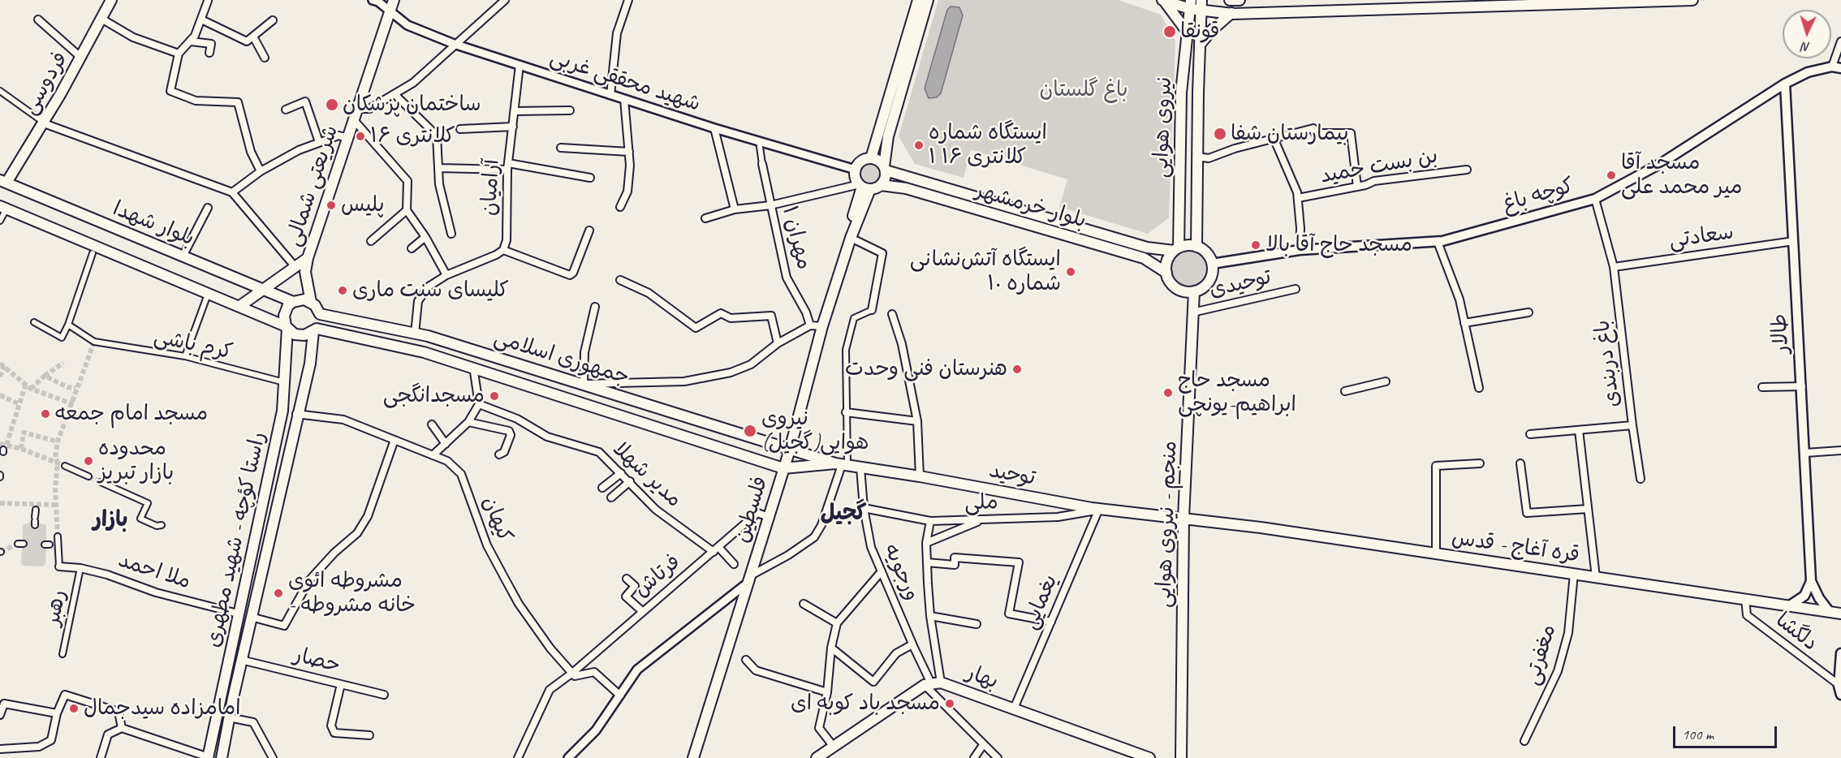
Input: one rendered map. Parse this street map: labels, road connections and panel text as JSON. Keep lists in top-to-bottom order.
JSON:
{
  "streets": {
    "main road": [
      "فردوسی",
      "نیروی هوایی",
      "شریعتی شمالی",
      "کوچه باغ",
      "بلوار خرمشهر",
      "بلوار شهدا",
      "طالار",
      "جمهوری اسلامی",
      "توحید",
      "فلسطین",
      "منجم - نیروی هوایی",
      "راستا کؤچه - شهید مطهری",
      "قره آغاج - قدس",
      "بهار"
    ],
    "street": [
      "شهید محققی غربی",
      "بن بست حمید",
      "آرامیان",
      "سعادتی",
      "مهران ۱",
      "توحیدی",
      "کرم باشی",
      "باغ دربندی",
      "مدیر شهلا",
      "ملی",
      "کیهان",
      "ملا احمد",
      "ورجویه",
      "فرتاش",
      "یغمایی",
      "رهبر",
      "دلگشا",
      "مغفرتی",
      "حصار"
    ]
  },
  "crossings": [
    ["شهید محققی غربی", "شریعتی شمالی"],
    ["شهید محققی غربی", "آرامیان"],
    ["شهید محققی غربی", "بلوار خرمشهر"],
    ["شهید محققی غربی", "مهران ۱"],
    ["شهید محققی غربی", "فلسطین"],
    ["فردوسی", "بلوار شهدا"],
    ["نیروی هوایی", "کوچه باغ"],
    ["نیروی هوایی", "بلوار خرمشهر"],
    ["نیروی هوایی", "منجم - نیروی هوایی"],
    ["شریعتی شمالی", "جمهوری اسلامی"],
    ["کوچه باغ", "بلوار خرمشهر"],
    ["کوچه باغ", "طالار"],
    ["کوچه باغ", "باغ دربندی"],
    ["کوچه باغ", "منجم - نیروی هوایی"],
    ["بلوار خرمشهر", "فلسطین"],
    ["بلوار خرمشهر", "منجم - نیروی هوایی"],
    ["بلوار شهدا", "جمهوری اسلامی"],
    ["بلوار شهدا", "راستا کؤچه - شهید مطهری"],
    ["سعادتی", "طالار"],
    ["سعادتی", "باغ دربندی"],
    ["مهران ۱", "فلسطین"],
    ["توحیدی", "منجم - نیروی هوایی"],
    ["کرم باشی", "راستا کؤچه - شهید مطهری"],
    ["جمهوری اسلامی", "توحید"],
    ["جمهوری اسلامی", "فلسطین"],
    ["جمهوری اسلامی", "راستا کؤچه - شهید مطهری"],
    ["مدیر شهلا", "فرتاش"],
    ["توحید", "ملی"],
    ["توحید", "منجم - نیروی هوایی"],
    ["توحید", "قره آغاج - قدس"],
    ["توحید", "ورجویه"],
    ["توحید", "یغمایی"],
    ["ملی", "ورجویه"],
    ["ملی", "یغمایی"],
    ["فلسطین", "فرتاش"],
    ["کیهان", "راستا کؤچه - شهید مطهری"],
    ["کیهان", "فرتاش"],
    ["منجم - نیروی هوایی", "قره آغاج - قدس"],
    ["راستا کؤچه - شهید مطهری", "ملا احمد"],
    ["راستا کؤچه - شهید مطهری", "حصار"],
    ["قره آغاج - قدس", "دلگشا"],
    ["قره آغاج - قدس", "مغفرتی"],
    ["ملا احمد", "رهبر"],
    ["ورجویه", "بهار"],
    ["یغمایی", "بهار"]
  ],
  "districts": ["گجیل", "بازار"],
  "parks": ["باغ گلستان"],
  "places": [
    "قونقا",
    "ساختمان پزشکان",
    "بیمارستان شفا",
    "کلانتری ۱۶",
    "ایستگاه شماره ۱ کلانتری ۱۶",
    "مسجد آقا میر محمد علی",
    "پلیس",
    "مسجد حاج آقا بالا",
    "ایستگاه آتش‌نشانی شماره ۱۰",
    "کلیسای سنت ماری",
    "هنرستان فنی وحدت",
    "مسجد حاج ابراهیم-یونچی",
    "مسجدانگجی",
    "مسجد امام جمعه",
    "نیروی هوایی(گجیل)",
    "محدوده بازار تبریز",
    "مشروطه ائوی - خانه مشروطه",
    "مسجد باد کوبه ای",
    "امامزاده سیدجمال"
  ],
  "scale_bar": "100 m",
  "north": "bottom"
}
